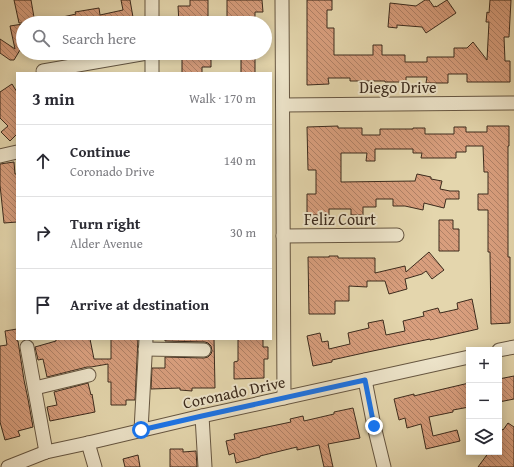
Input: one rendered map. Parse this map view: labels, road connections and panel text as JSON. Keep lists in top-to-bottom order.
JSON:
{
  "streets": {
    "street": ["Diego Drive", "Feliz Court", "Coronado Drive"]
  },
  "page": {
    "search": "Search here",
    "heading": ["3 min", "Walk · 170 m"],
    "list": [
      ["Continue", "Coronado Drive", "140 m"],
      ["Turn right", "Alder Avenue", "30 m"],
      "Arrive at destination"
    ],
    "map_buttons": ["+", "−"]
  }
}
